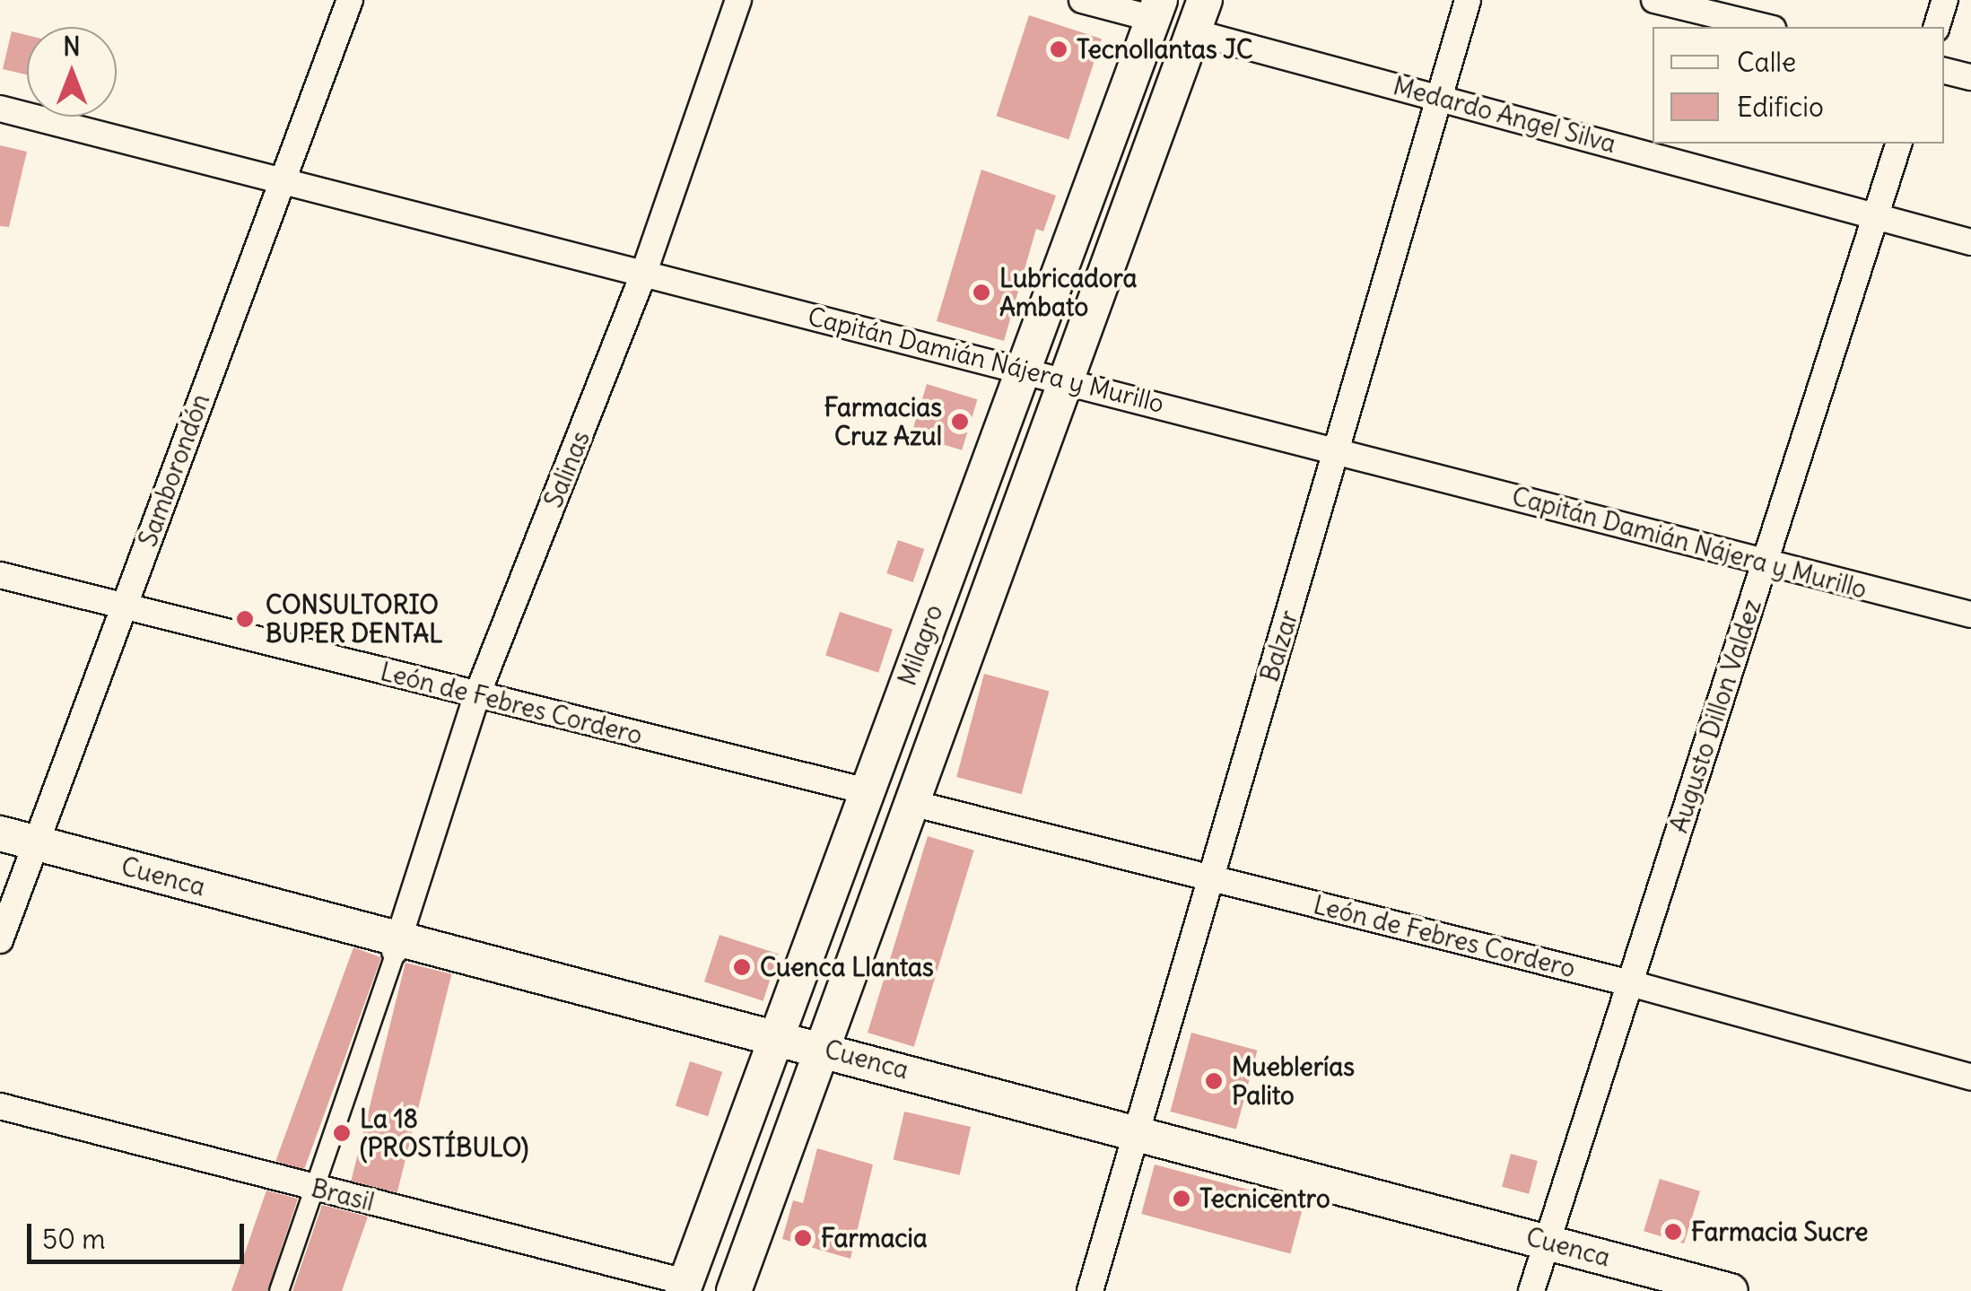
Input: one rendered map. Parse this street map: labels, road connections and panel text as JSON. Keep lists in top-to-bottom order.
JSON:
{
  "streets": {
    "main road": ["Milagro", "Cuenca"],
    "street": [
      "Medardo Angel Silva",
      "Capitán Damián Nájera y Murillo",
      "Salinas",
      "Samborondón",
      "Balzar",
      "León de Febres Cordero",
      "Augusto Dillon Valdez",
      "Brasil"
    ]
  },
  "crossings": [
    ["Medardo Angel Silva", "Milagro"],
    ["Medardo Angel Silva", "Balzar"],
    ["Medardo Angel Silva", "Augusto Dillon Valdez"],
    ["Capitán Damián Nájera y Murillo", "Salinas"],
    ["Capitán Damián Nájera y Murillo", "Samborondón"],
    ["Capitán Damián Nájera y Murillo", "Milagro"],
    ["Capitán Damián Nájera y Murillo", "Balzar"],
    ["Capitán Damián Nájera y Murillo", "Augusto Dillon Valdez"],
    ["Salinas", "León de Febres Cordero"],
    ["Salinas", "Cuenca"],
    ["Salinas", "Brasil"],
    ["Samborondón", "León de Febres Cordero"],
    ["Samborondón", "Cuenca"],
    ["Milagro", "León de Febres Cordero"],
    ["Milagro", "Cuenca"],
    ["Milagro", "Brasil"],
    ["Balzar", "León de Febres Cordero"],
    ["Balzar", "Cuenca"],
    ["León de Febres Cordero", "Augusto Dillon Valdez"],
    ["Augusto Dillon Valdez", "Cuenca"]
  ],
  "places": [
    "Tecnollantas JC",
    "Lubricadora Ambato",
    "Farmacias Cruz Azul",
    "CONSULTORIO BUPER DENTAL",
    "Cuenca Llantas",
    "Mueblerías Palito",
    "La 18 (PROSTÍBULO)",
    "Tecnicentro",
    "Farmacia Sucre",
    "Farmacia"
  ],
  "legend": ["Calle", "Edificio"],
  "scale_bar": "50 m",
  "north": "top"
}
